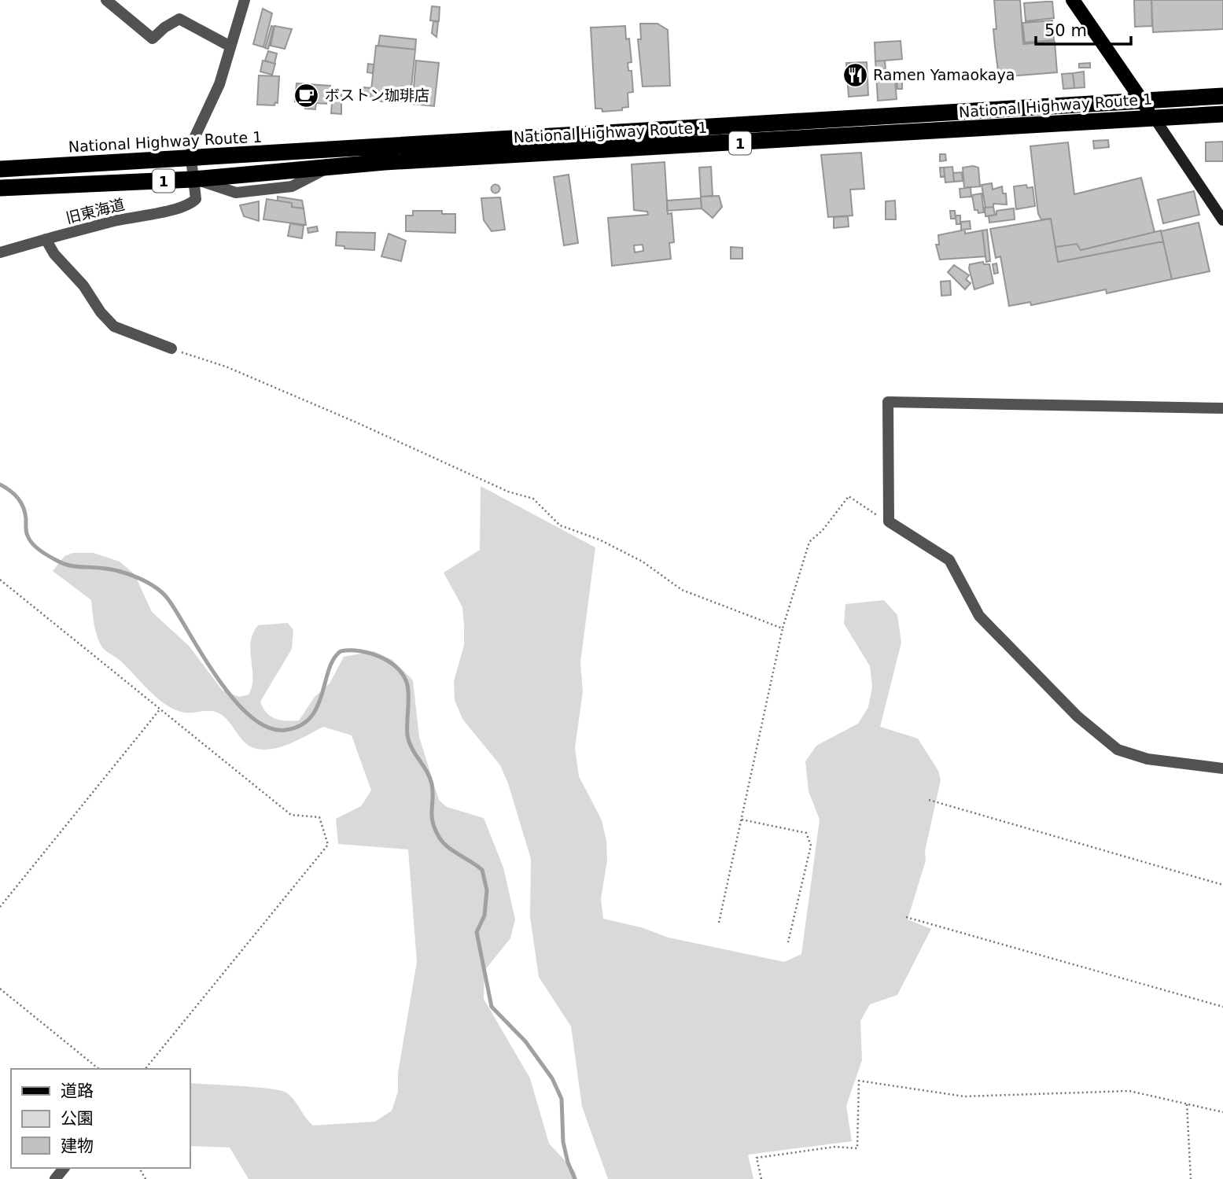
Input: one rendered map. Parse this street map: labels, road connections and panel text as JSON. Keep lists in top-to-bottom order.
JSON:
{
  "streets": {
    "highway": ["National Highway Route 1", "1"],
    "street": ["旧東海道"]
  },
  "crossings": [
    ["National Highway Route 1", "旧東海道"]
  ],
  "places": {
    "restaurant": ["Ramen Yamaokaya"],
    "cafe": ["ボストン珈琲店"]
  },
  "legend": ["道路", "公園", "建物"],
  "scale_bar": "50 m"
}
